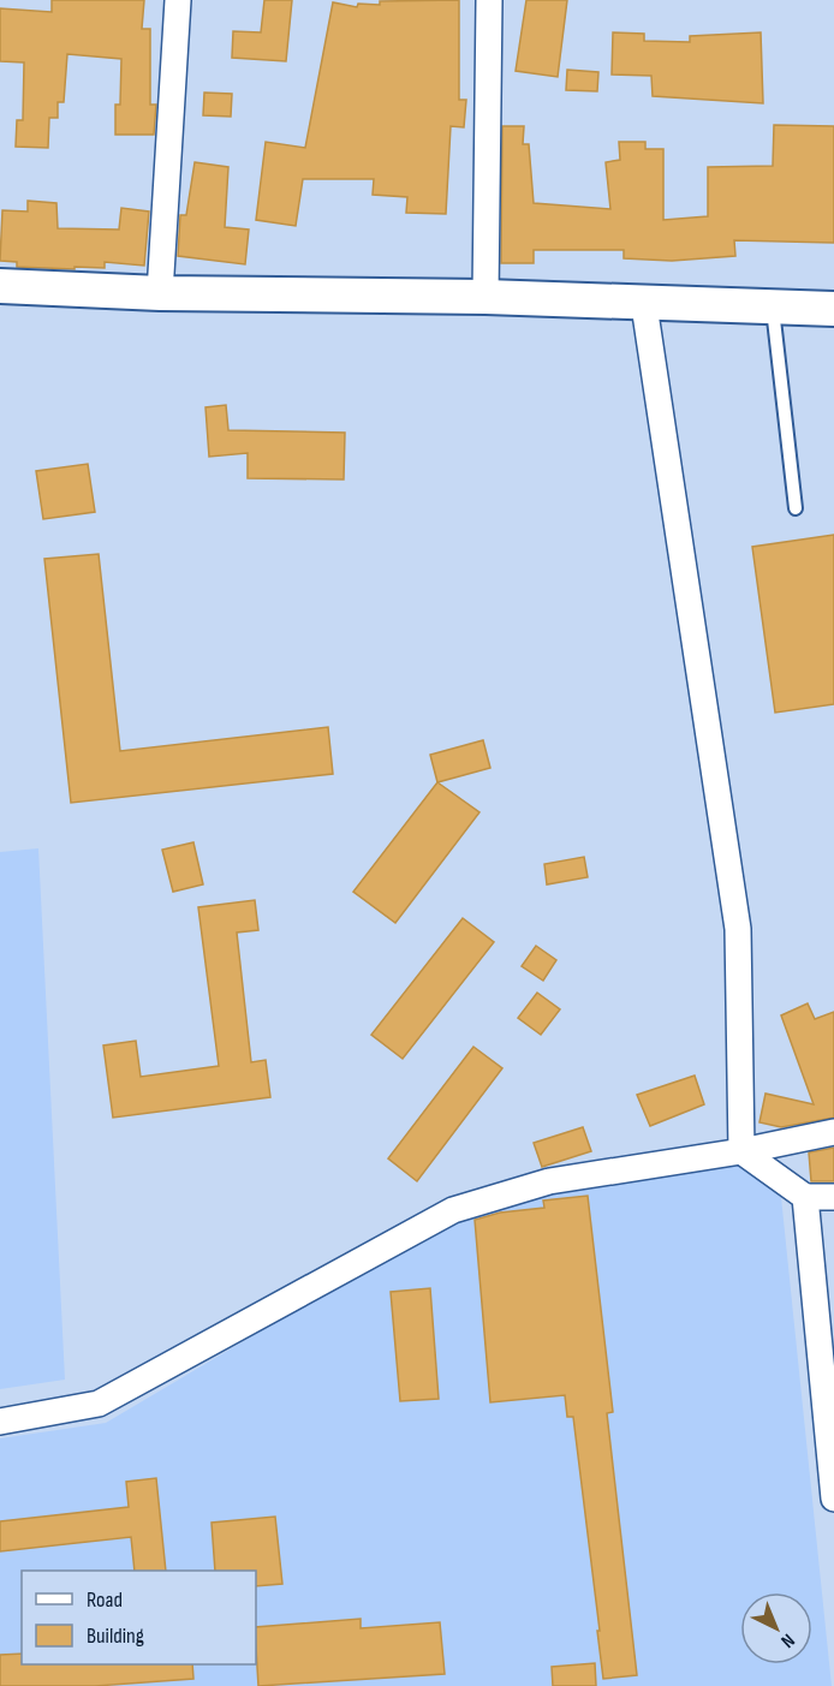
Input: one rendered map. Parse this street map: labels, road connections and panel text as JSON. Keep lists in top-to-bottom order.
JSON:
{
  "legend": ["Road", "Building"],
  "north": "bottom right"
}
